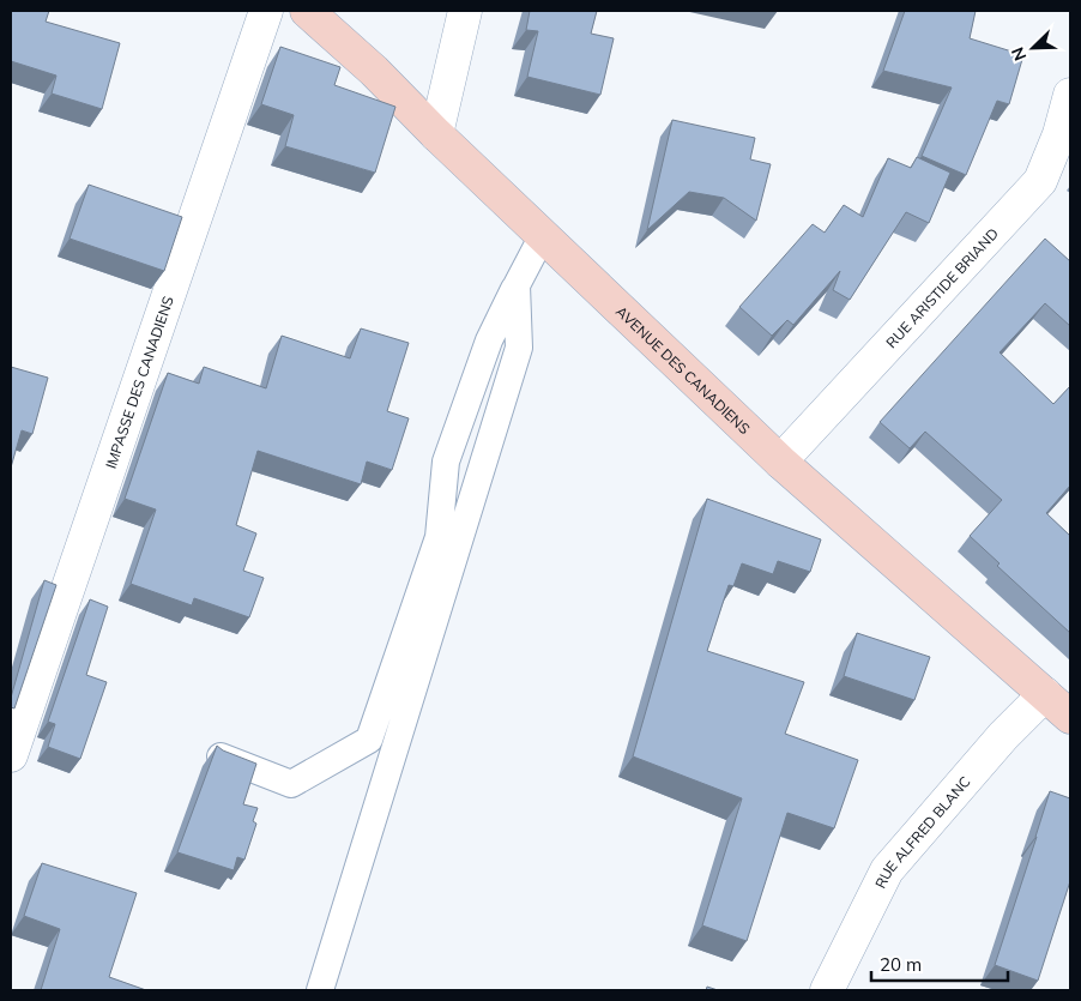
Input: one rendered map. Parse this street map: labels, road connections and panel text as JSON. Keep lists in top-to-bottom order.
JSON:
{
  "streets": {
    "street": [
      "RUE ARISTIDE BRIAND",
      "AVENUE DES CANADIENS",
      "IMPASSE DES CANADIENS",
      "RUE ALFRED BLANC"
    ]
  },
  "crossings": [
    ["RUE ARISTIDE BRIAND", "AVENUE DES CANADIENS"],
    ["AVENUE DES CANADIENS", "RUE ALFRED BLANC"]
  ],
  "scale_bar": "20 m",
  "north": "bottom left"
}
